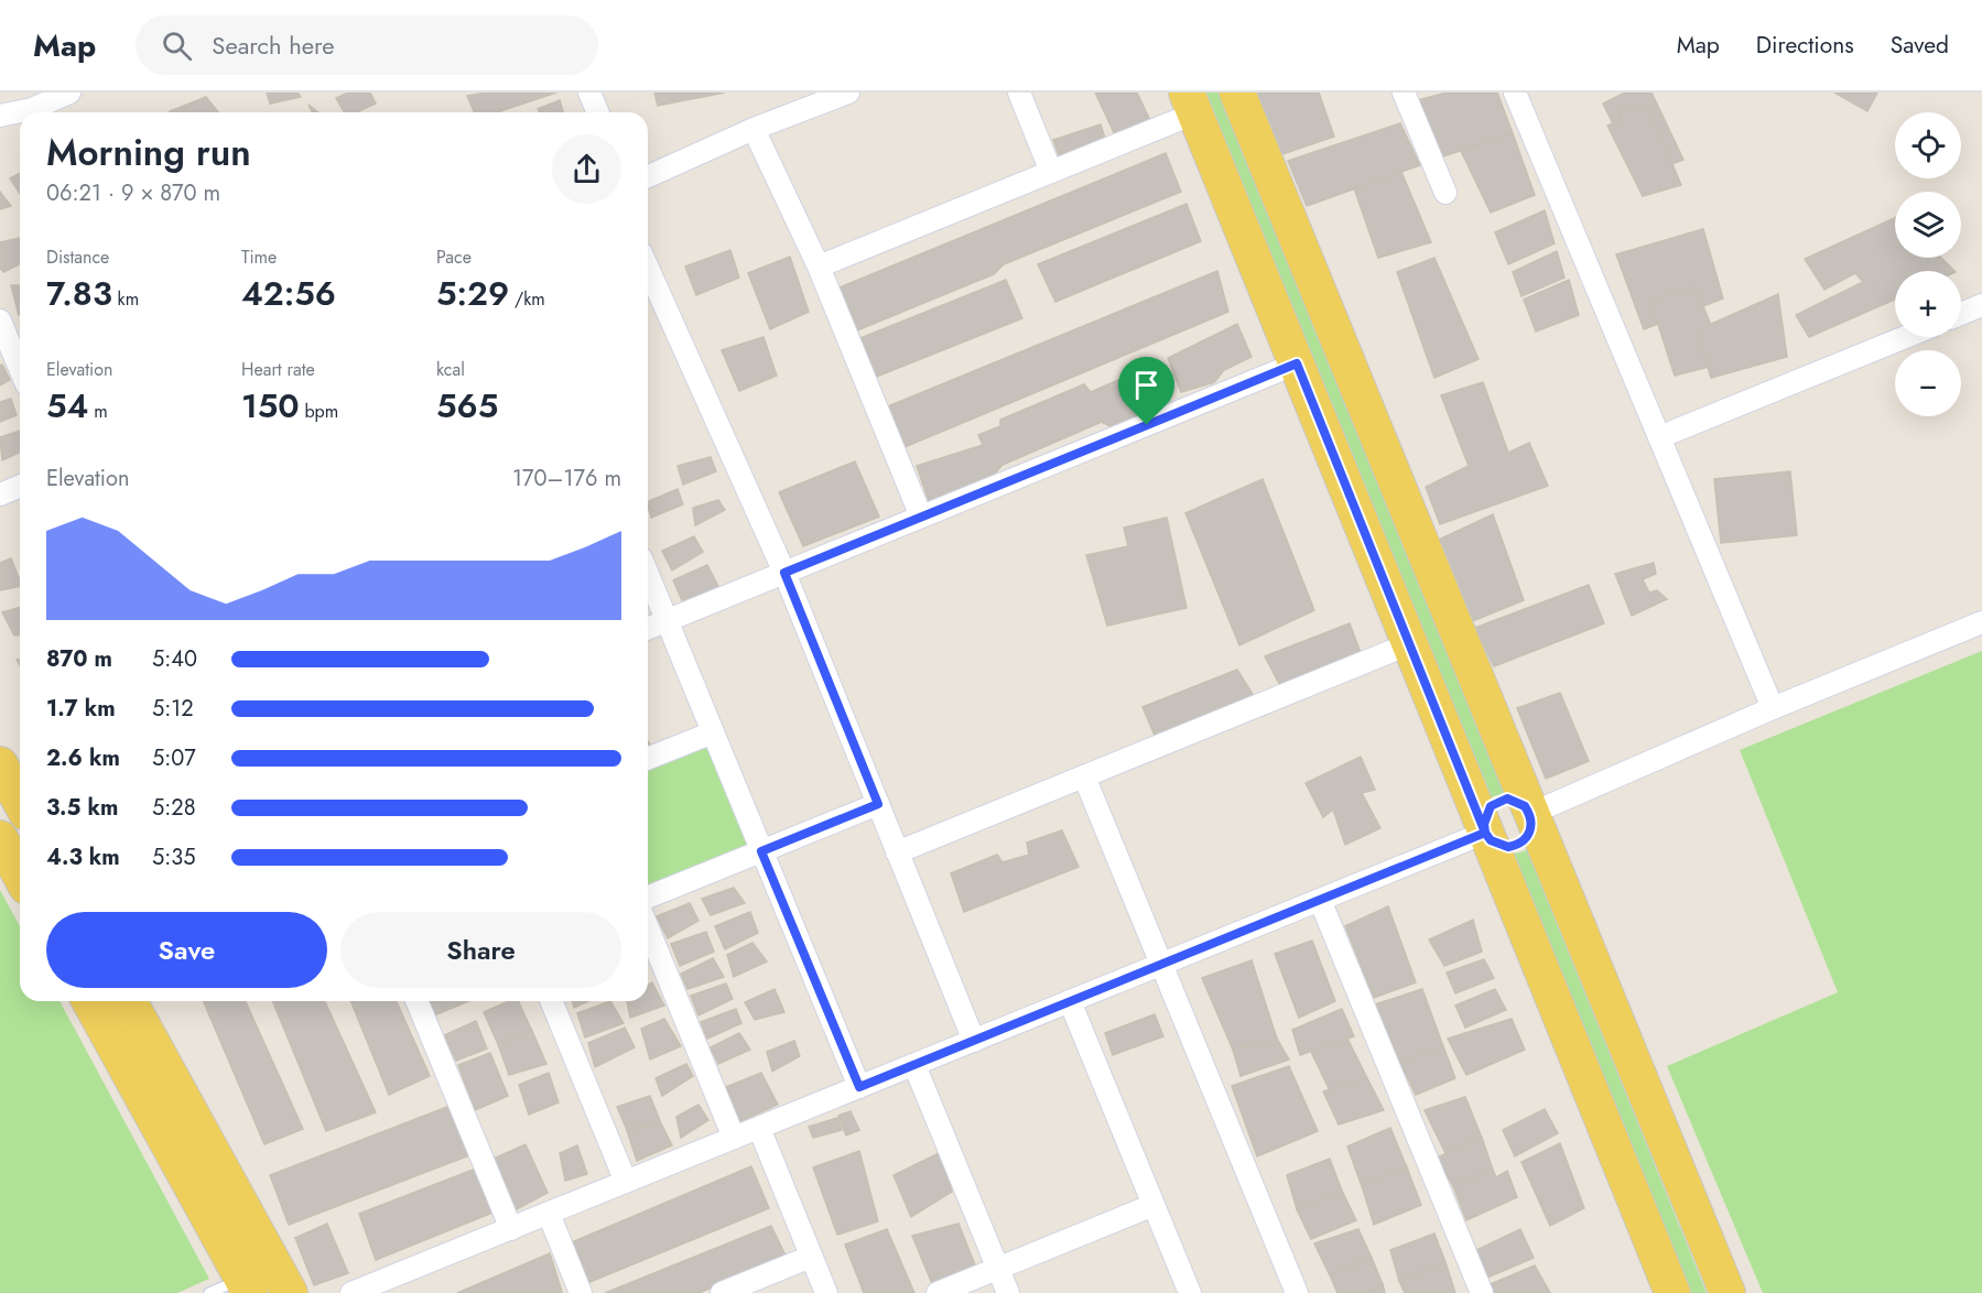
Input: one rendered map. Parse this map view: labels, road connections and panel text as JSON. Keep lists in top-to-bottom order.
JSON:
{
  "page": {
    "header": "Map",
    "search": "Search here",
    "nav": ["Map", "Directions", "Saved"],
    "map_buttons": ["+", "−"],
    "heading": ["Morning run", "06:21 · 9 × 870 m"],
    "stats": [
      ["Distance", "7.83 km"],
      ["Time", "42:56"],
      ["Pace", "5:29 /km"],
      ["Elevation", "54 m"],
      ["Heart rate", "150 bpm"],
      ["kcal", "565"]
    ],
    "chart": ["Elevation", "170–176 m"],
    "list": [
      {
        "name": "870 m",
        "note": "5:40"
      },
      {
        "name": "1.7 km",
        "note": "5:12"
      },
      {
        "name": "2.6 km",
        "note": "5:07"
      },
      {
        "name": "3.5 km",
        "note": "5:28"
      },
      {
        "name": "4.3 km",
        "note": "5:35"
      }
    ],
    "buttons": ["Save", "Share"]
  }
}
